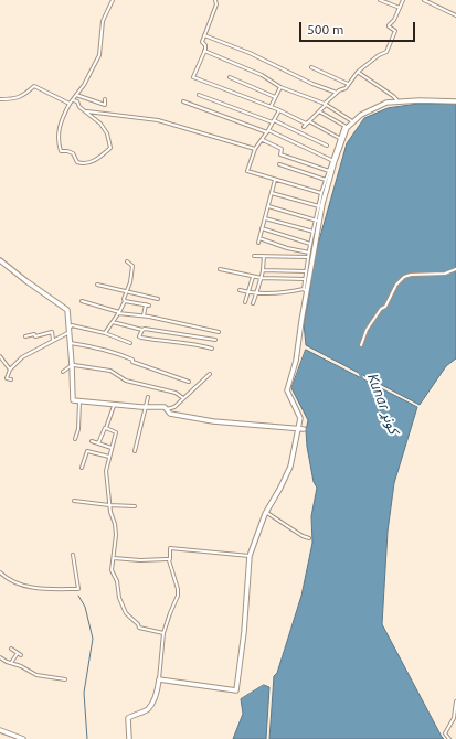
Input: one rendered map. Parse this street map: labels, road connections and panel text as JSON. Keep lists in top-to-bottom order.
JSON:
{
  "water": ["Kunar کونړ"],
  "scale_bar": "500 m"
}
